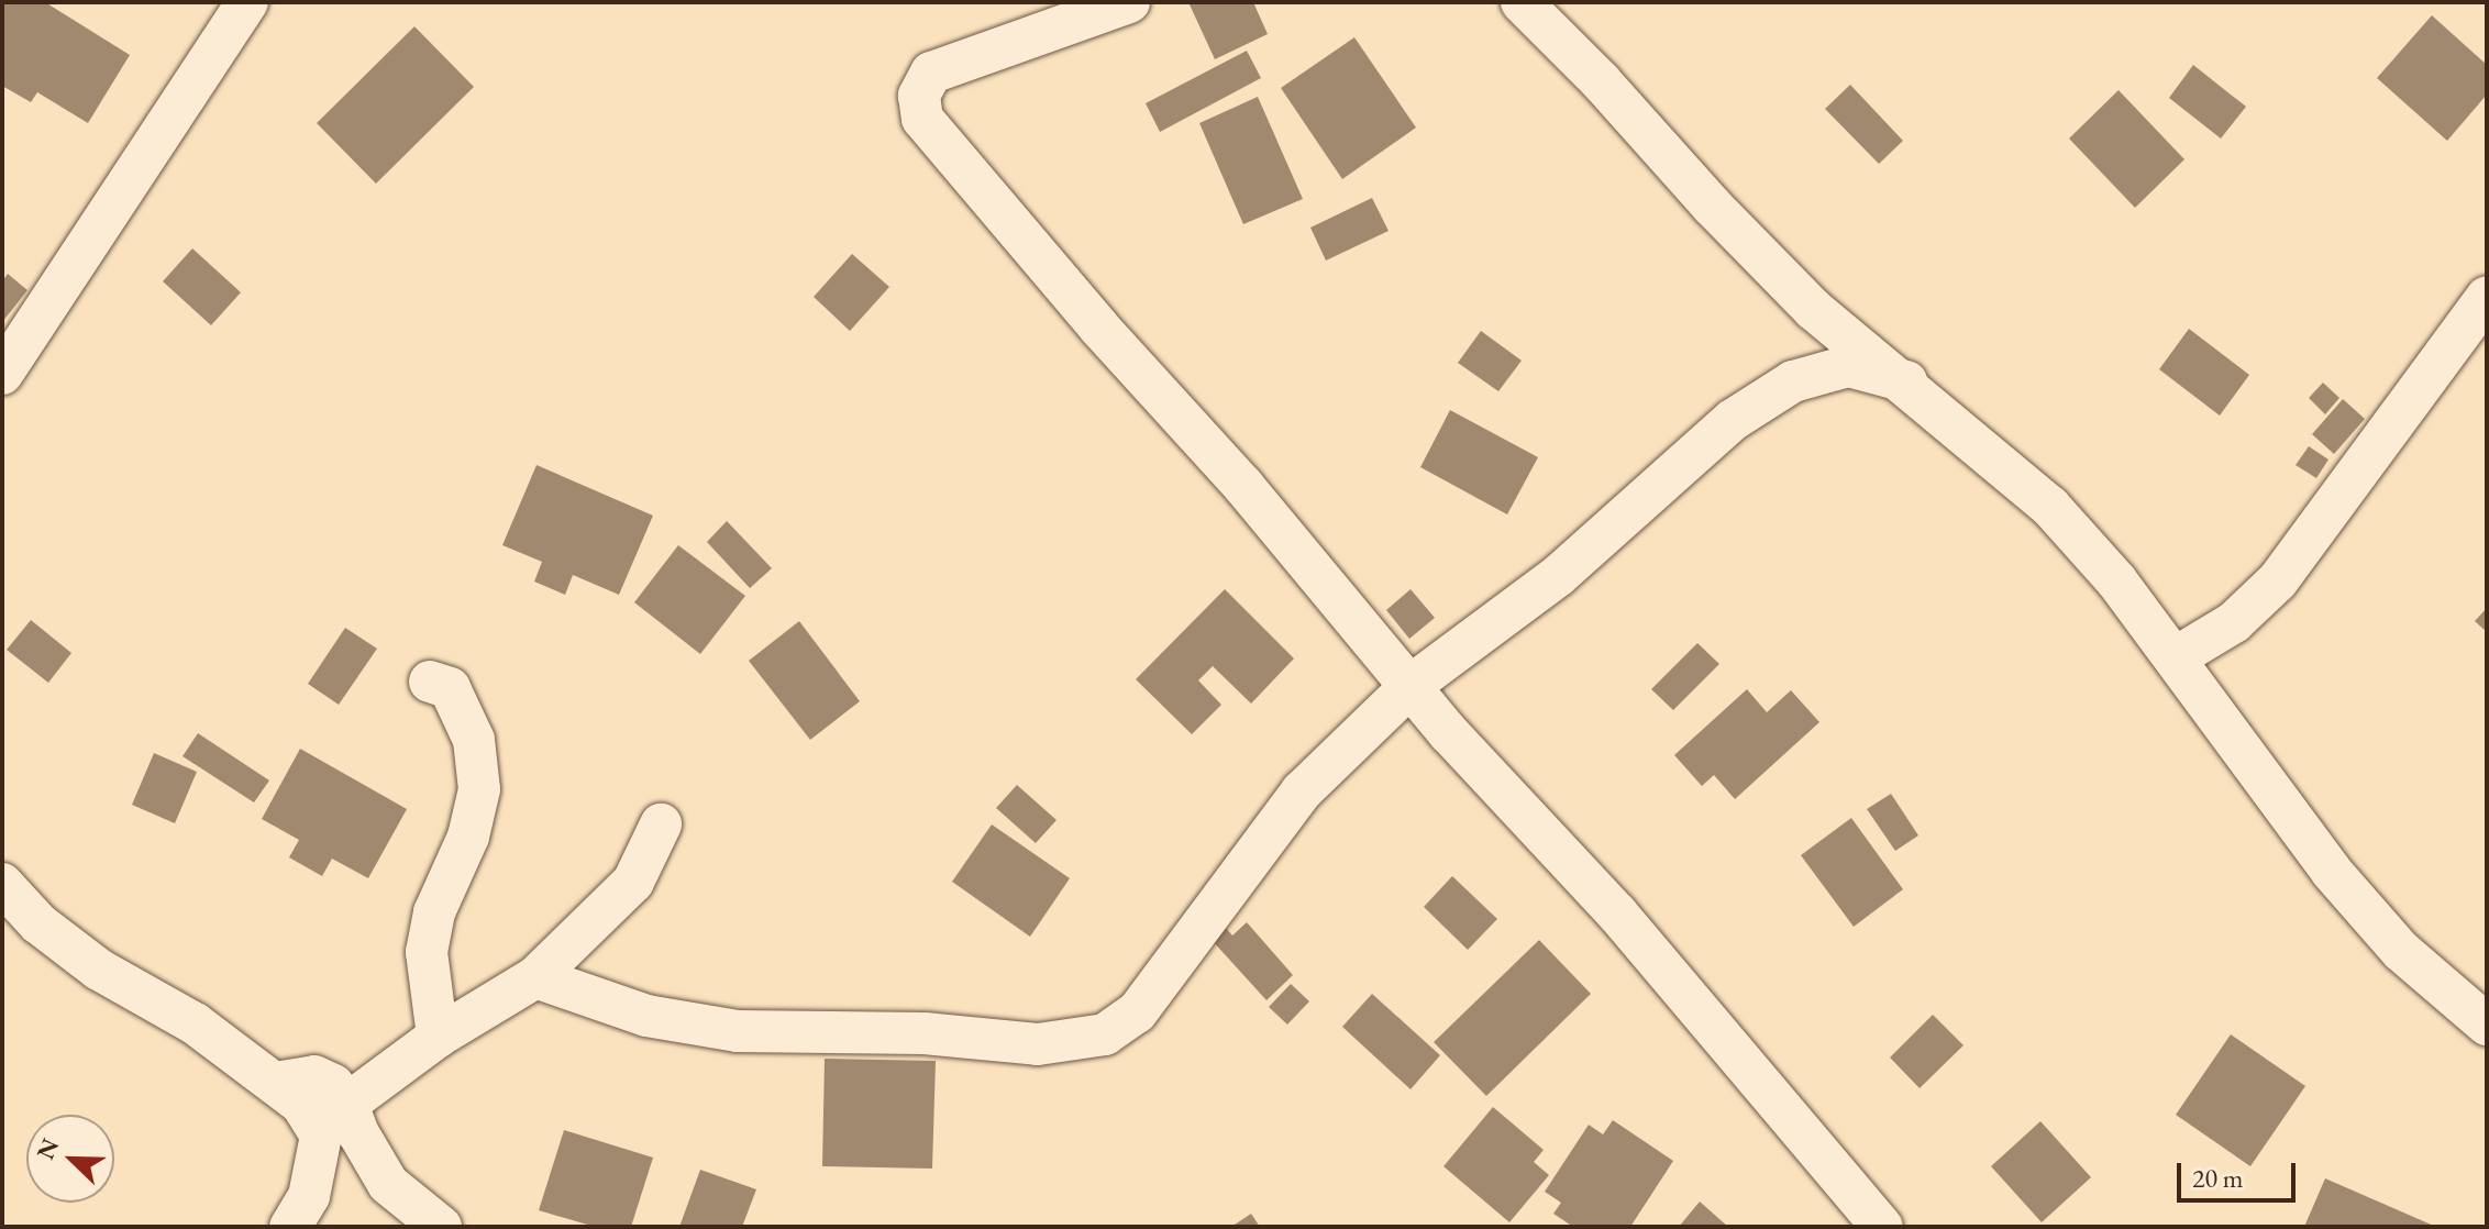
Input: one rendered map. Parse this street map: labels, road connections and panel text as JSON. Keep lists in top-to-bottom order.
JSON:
{
  "scale_bar": "20 m",
  "north": "top left"
}
